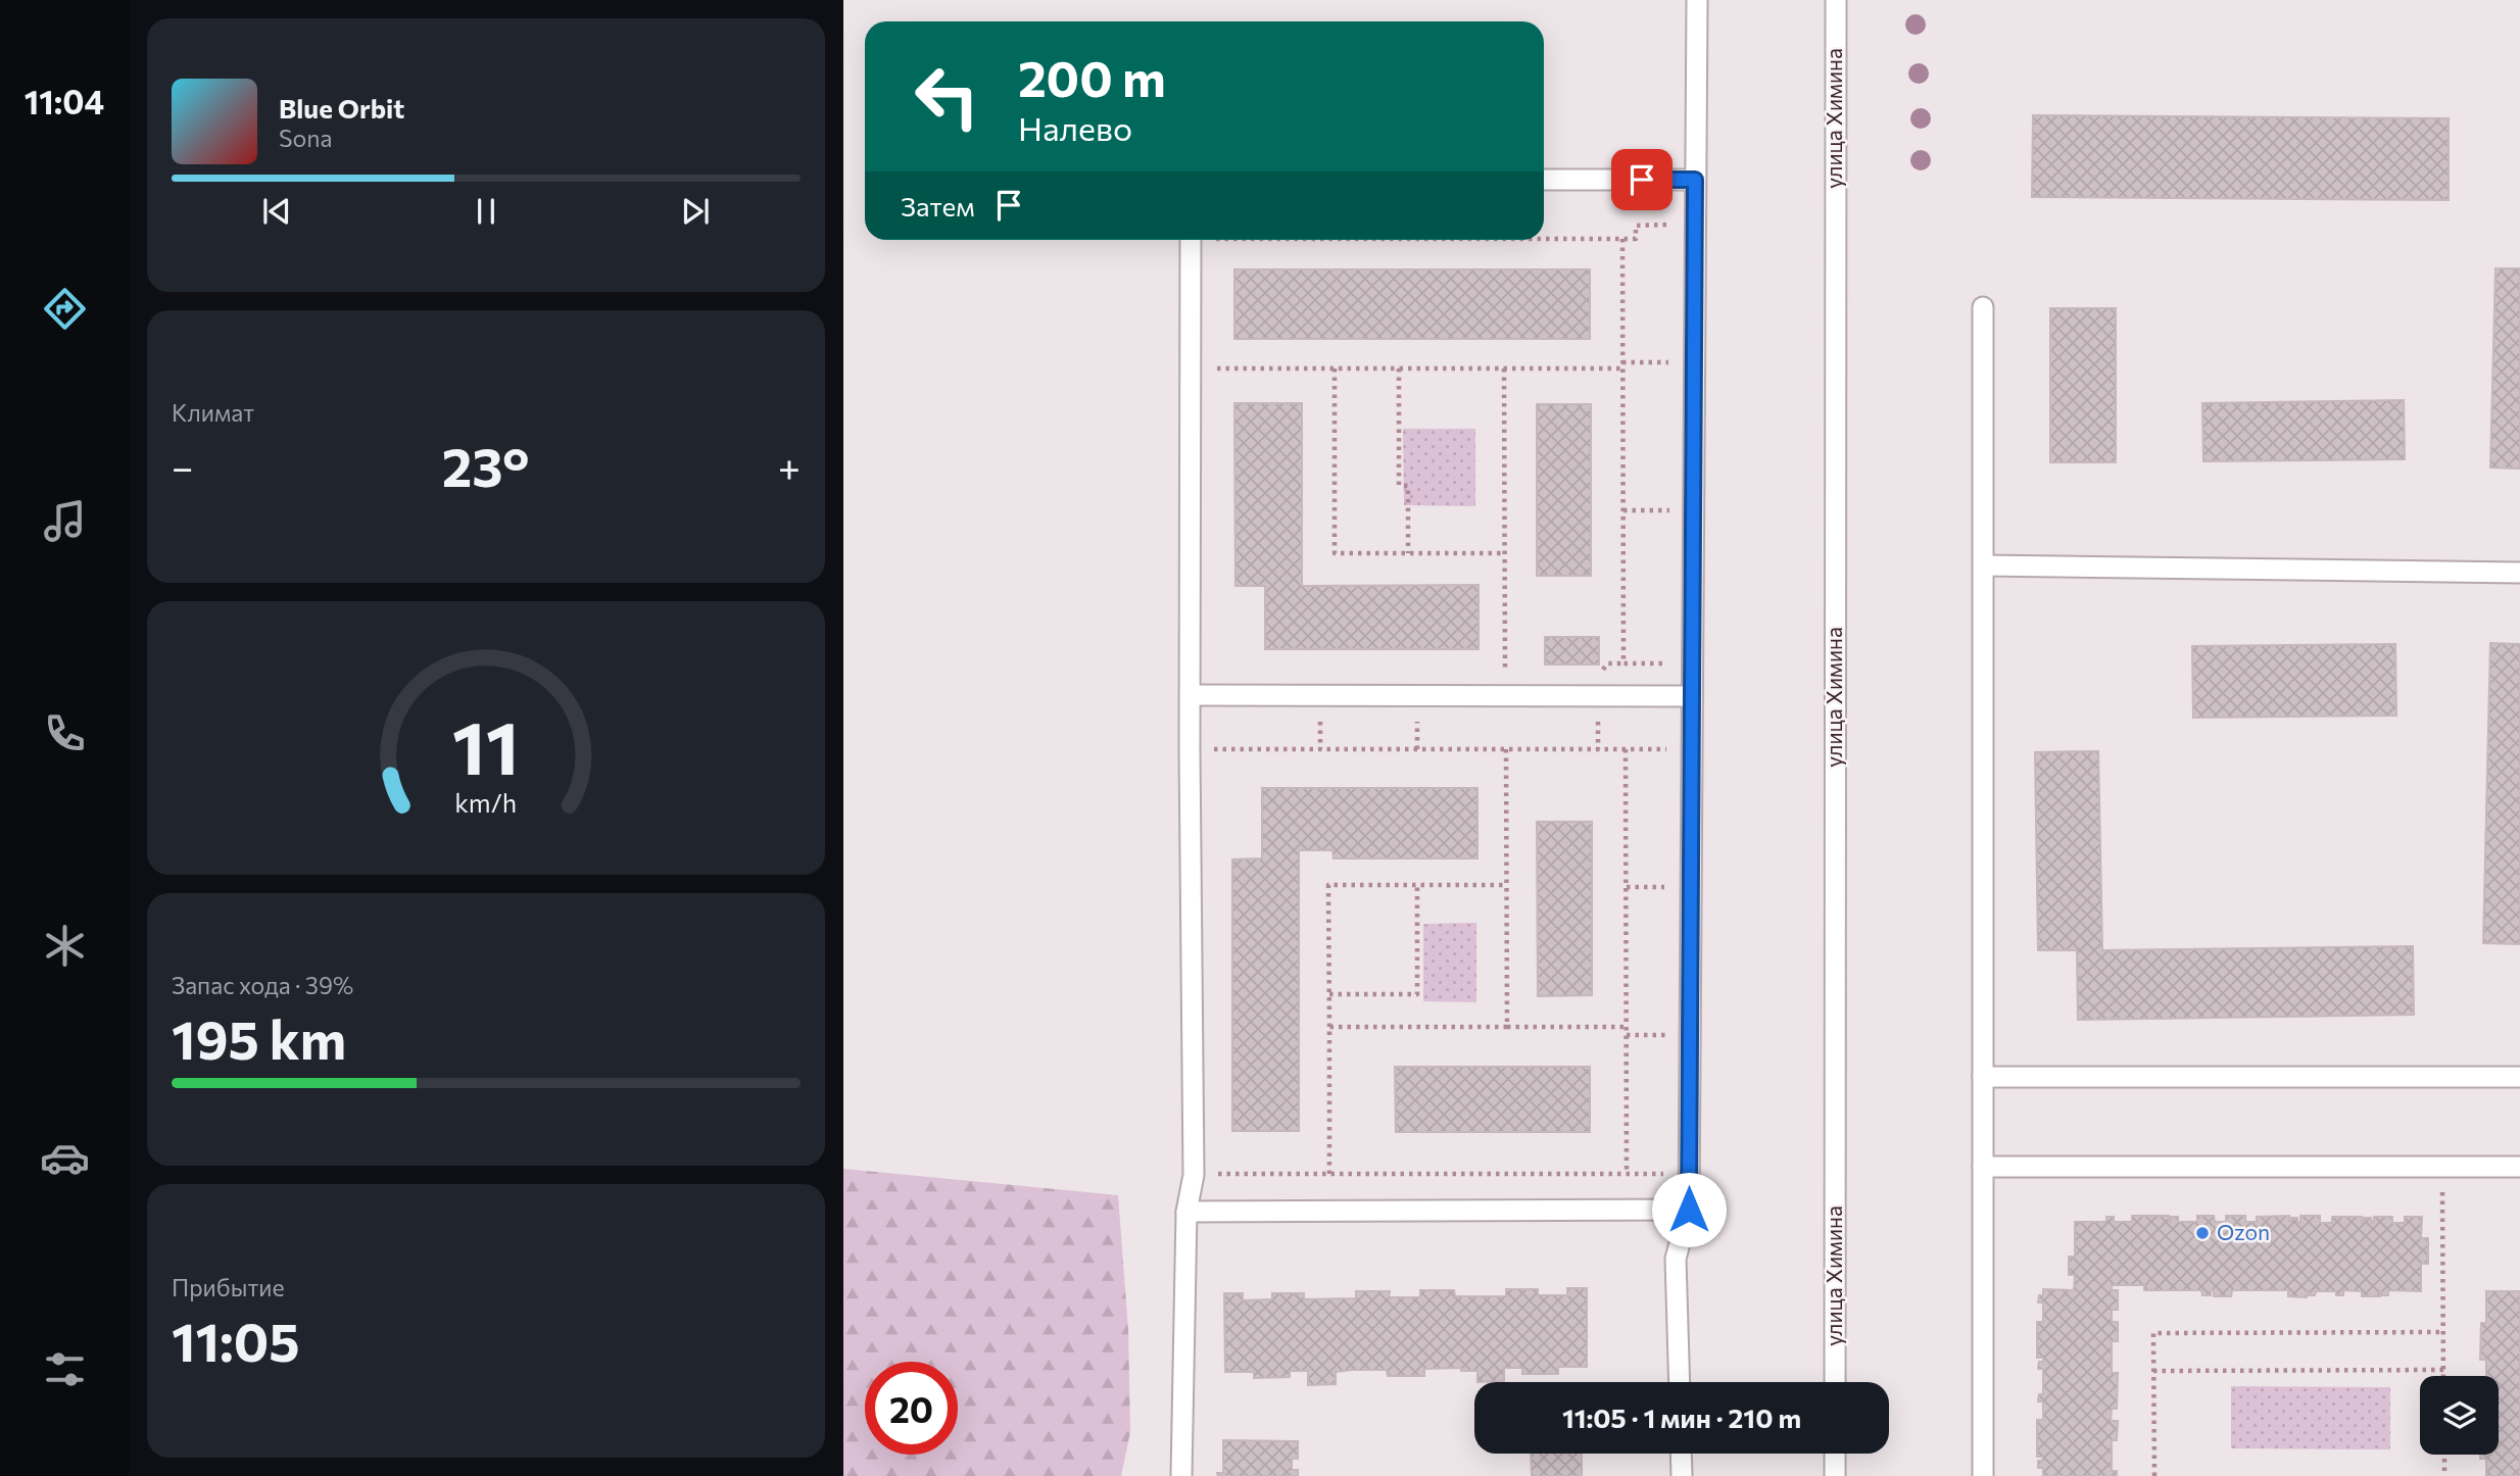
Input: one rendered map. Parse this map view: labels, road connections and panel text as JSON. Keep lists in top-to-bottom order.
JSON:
{
  "streets": {
    "street": ["улица Химина"]
  },
  "places": ["Ozon"],
  "page": {
    "tabs": "11:04",
    "turn": ["200 m", "Налево"],
    "song": ["Blue Orbit", "Sona"],
    "then": "Затем",
    "tile": [
      "Климат",
      ["Запас хода · 39%", "195 km"],
      ["Прибытие", "11:05"]
    ],
    "heat": ["−", "23°", "+"],
    "limit": "20",
    "trip": "11:05 · 1 мин · 210 m",
    "gauge": ["11", "km/h"]
  }
}
